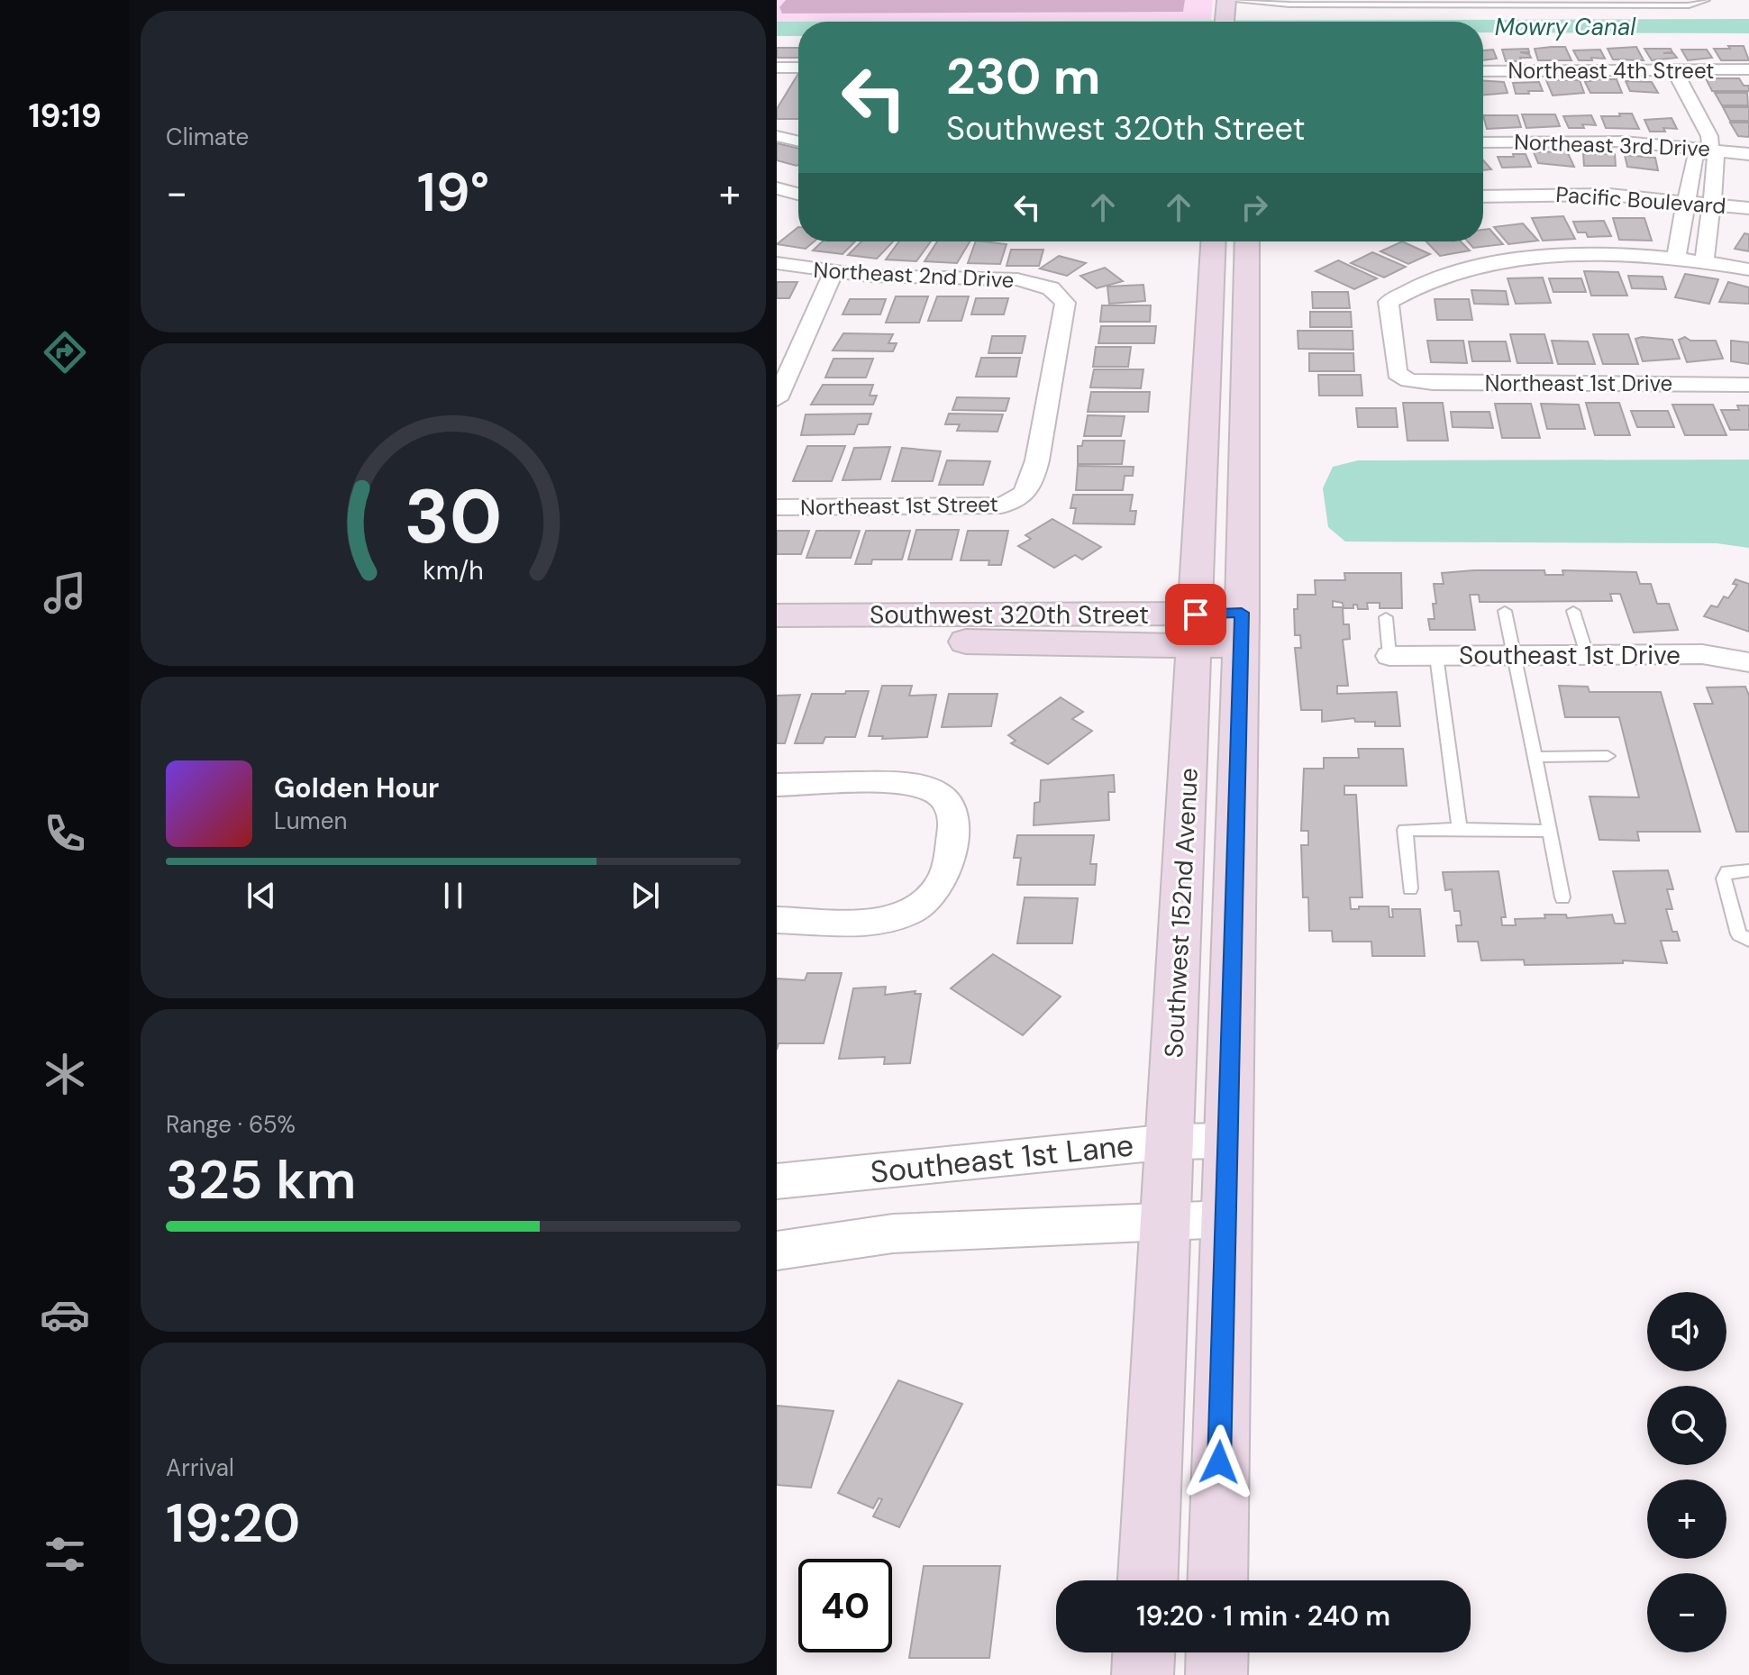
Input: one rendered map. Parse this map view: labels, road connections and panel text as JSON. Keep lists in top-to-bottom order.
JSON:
{
  "streets": {
    "street": [
      "Northeast 4th Street",
      "Northeast 3rd Drive",
      "Pacific Boulevard",
      "Northeast 2nd Drive",
      "Northeast 1st Drive",
      "Northeast 1st Street",
      "Southwest 320th Street",
      "Southeast 1st Drive",
      "Southwest 152nd Avenue",
      "Southeast 1st Lane"
    ]
  },
  "crossings": [
    ["Northeast 2nd Drive", "Northeast 1st Street"],
    ["Southwest 320th Street", "Southwest 152nd Avenue"],
    ["Southwest 152nd Avenue", "Southeast 1st Lane"]
  ],
  "water": ["Mowry Canal"],
  "page": {
    "tabs": "19:19",
    "tile": [
      "Climate",
      ["Range · 65%", "325 km"],
      ["Arrival", "19:20"]
    ],
    "turn": ["230 m", "Southwest 320th Street"],
    "heat": ["−", "19°", "+"],
    "song": ["Golden Hour", "Lumen"],
    "map_buttons": ["+", "−"],
    "limit": "40",
    "trip": "19:20 · 1 min · 240 m",
    "gauge": ["30", "km/h"]
  }
}
